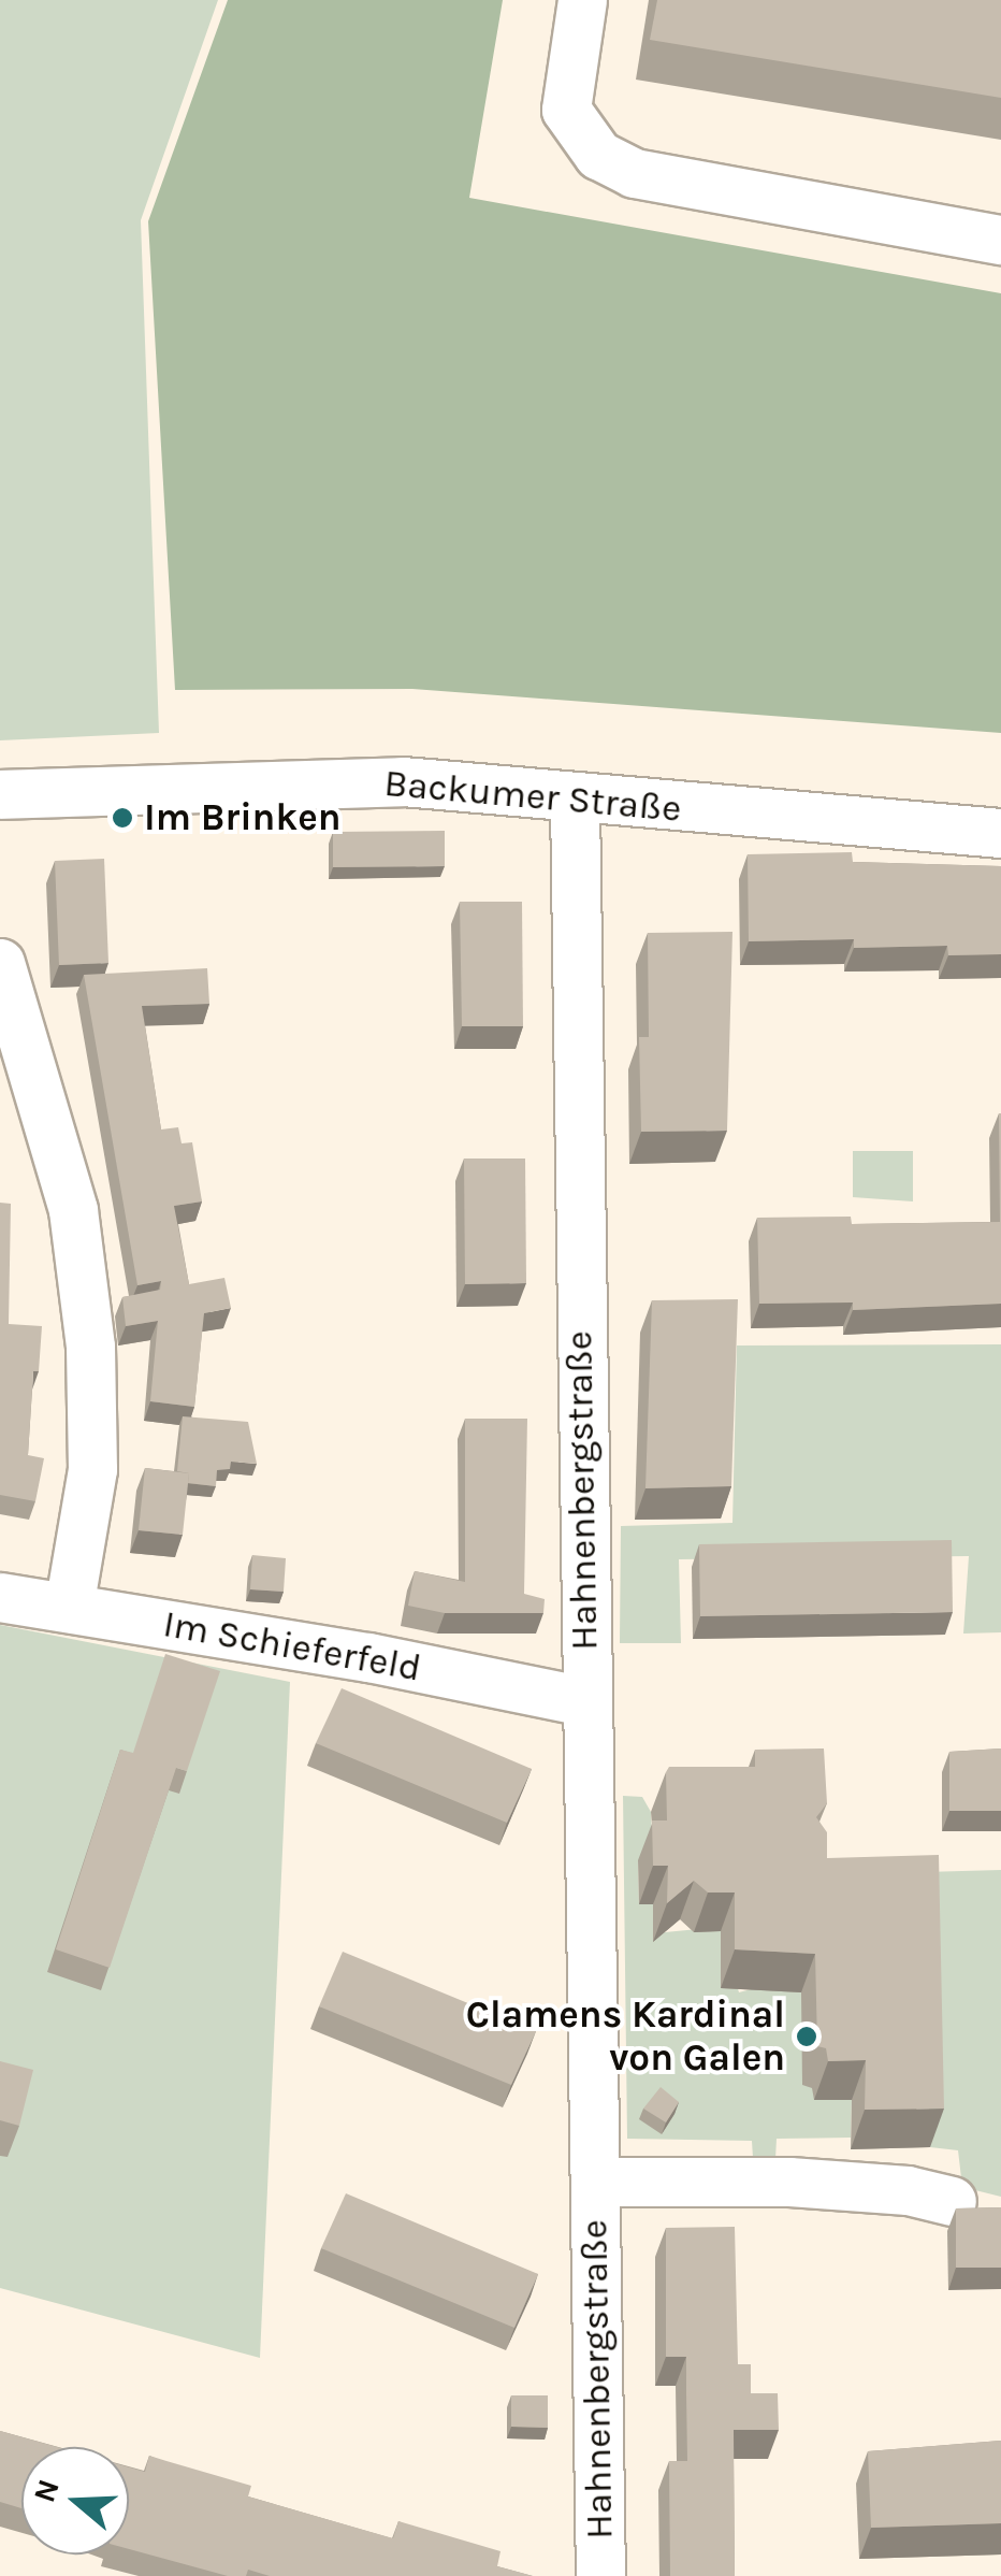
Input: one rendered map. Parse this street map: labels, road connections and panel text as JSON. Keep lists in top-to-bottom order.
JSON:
{
  "streets": {
    "street": ["Backumer Straße", "Hahnenbergstraße", "Im Schieferfeld"]
  },
  "crossings": [
    ["Backumer Straße", "Hahnenbergstraße"],
    ["Hahnenbergstraße", "Im Schieferfeld"]
  ],
  "places": ["Im Brinken", "Clamens Kardinal von Galen"],
  "north": "left"
}
